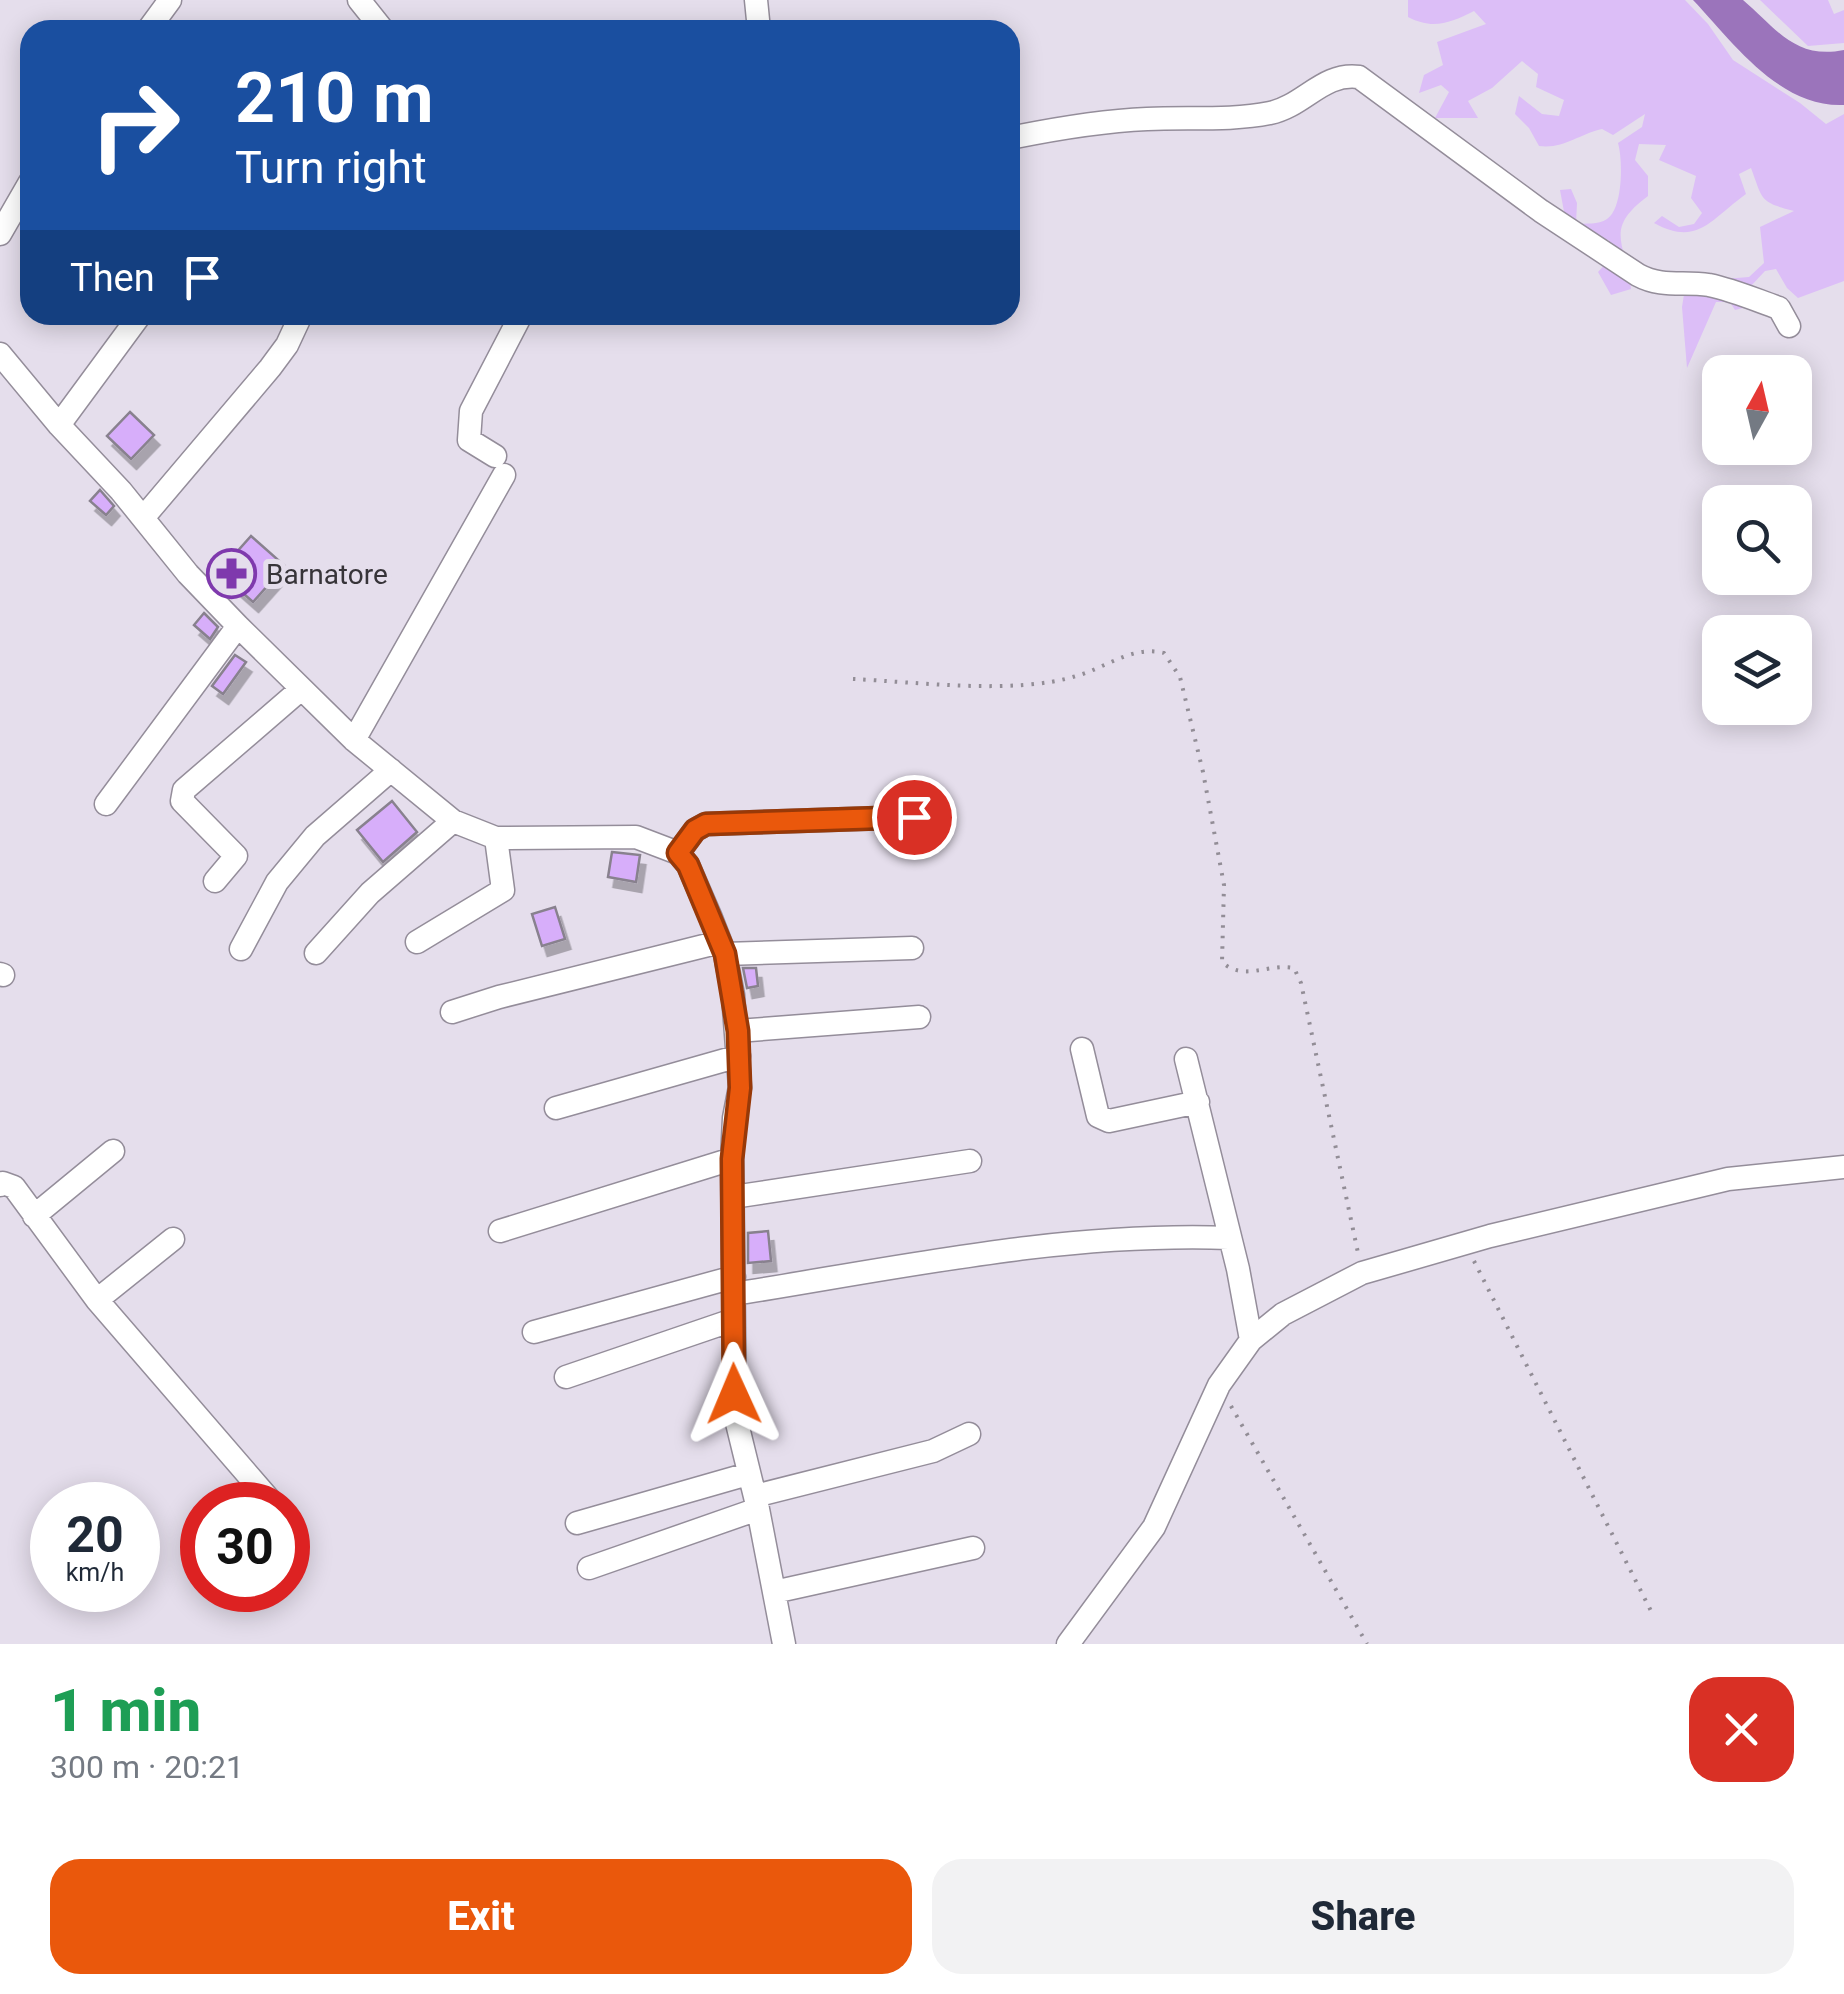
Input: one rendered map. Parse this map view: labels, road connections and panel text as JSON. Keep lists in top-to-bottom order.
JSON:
{
  "places": {
    "pharmacy": ["Barnatore"]
  },
  "north": "top",
  "page": {
    "turn": ["210 m", "Turn right"],
    "then": "Then",
    "speed": "20 km/h",
    "limit": "30",
    "heading": ["1 min", "300 m · 20:21"],
    "buttons": ["Exit", "Share"]
  }
}
